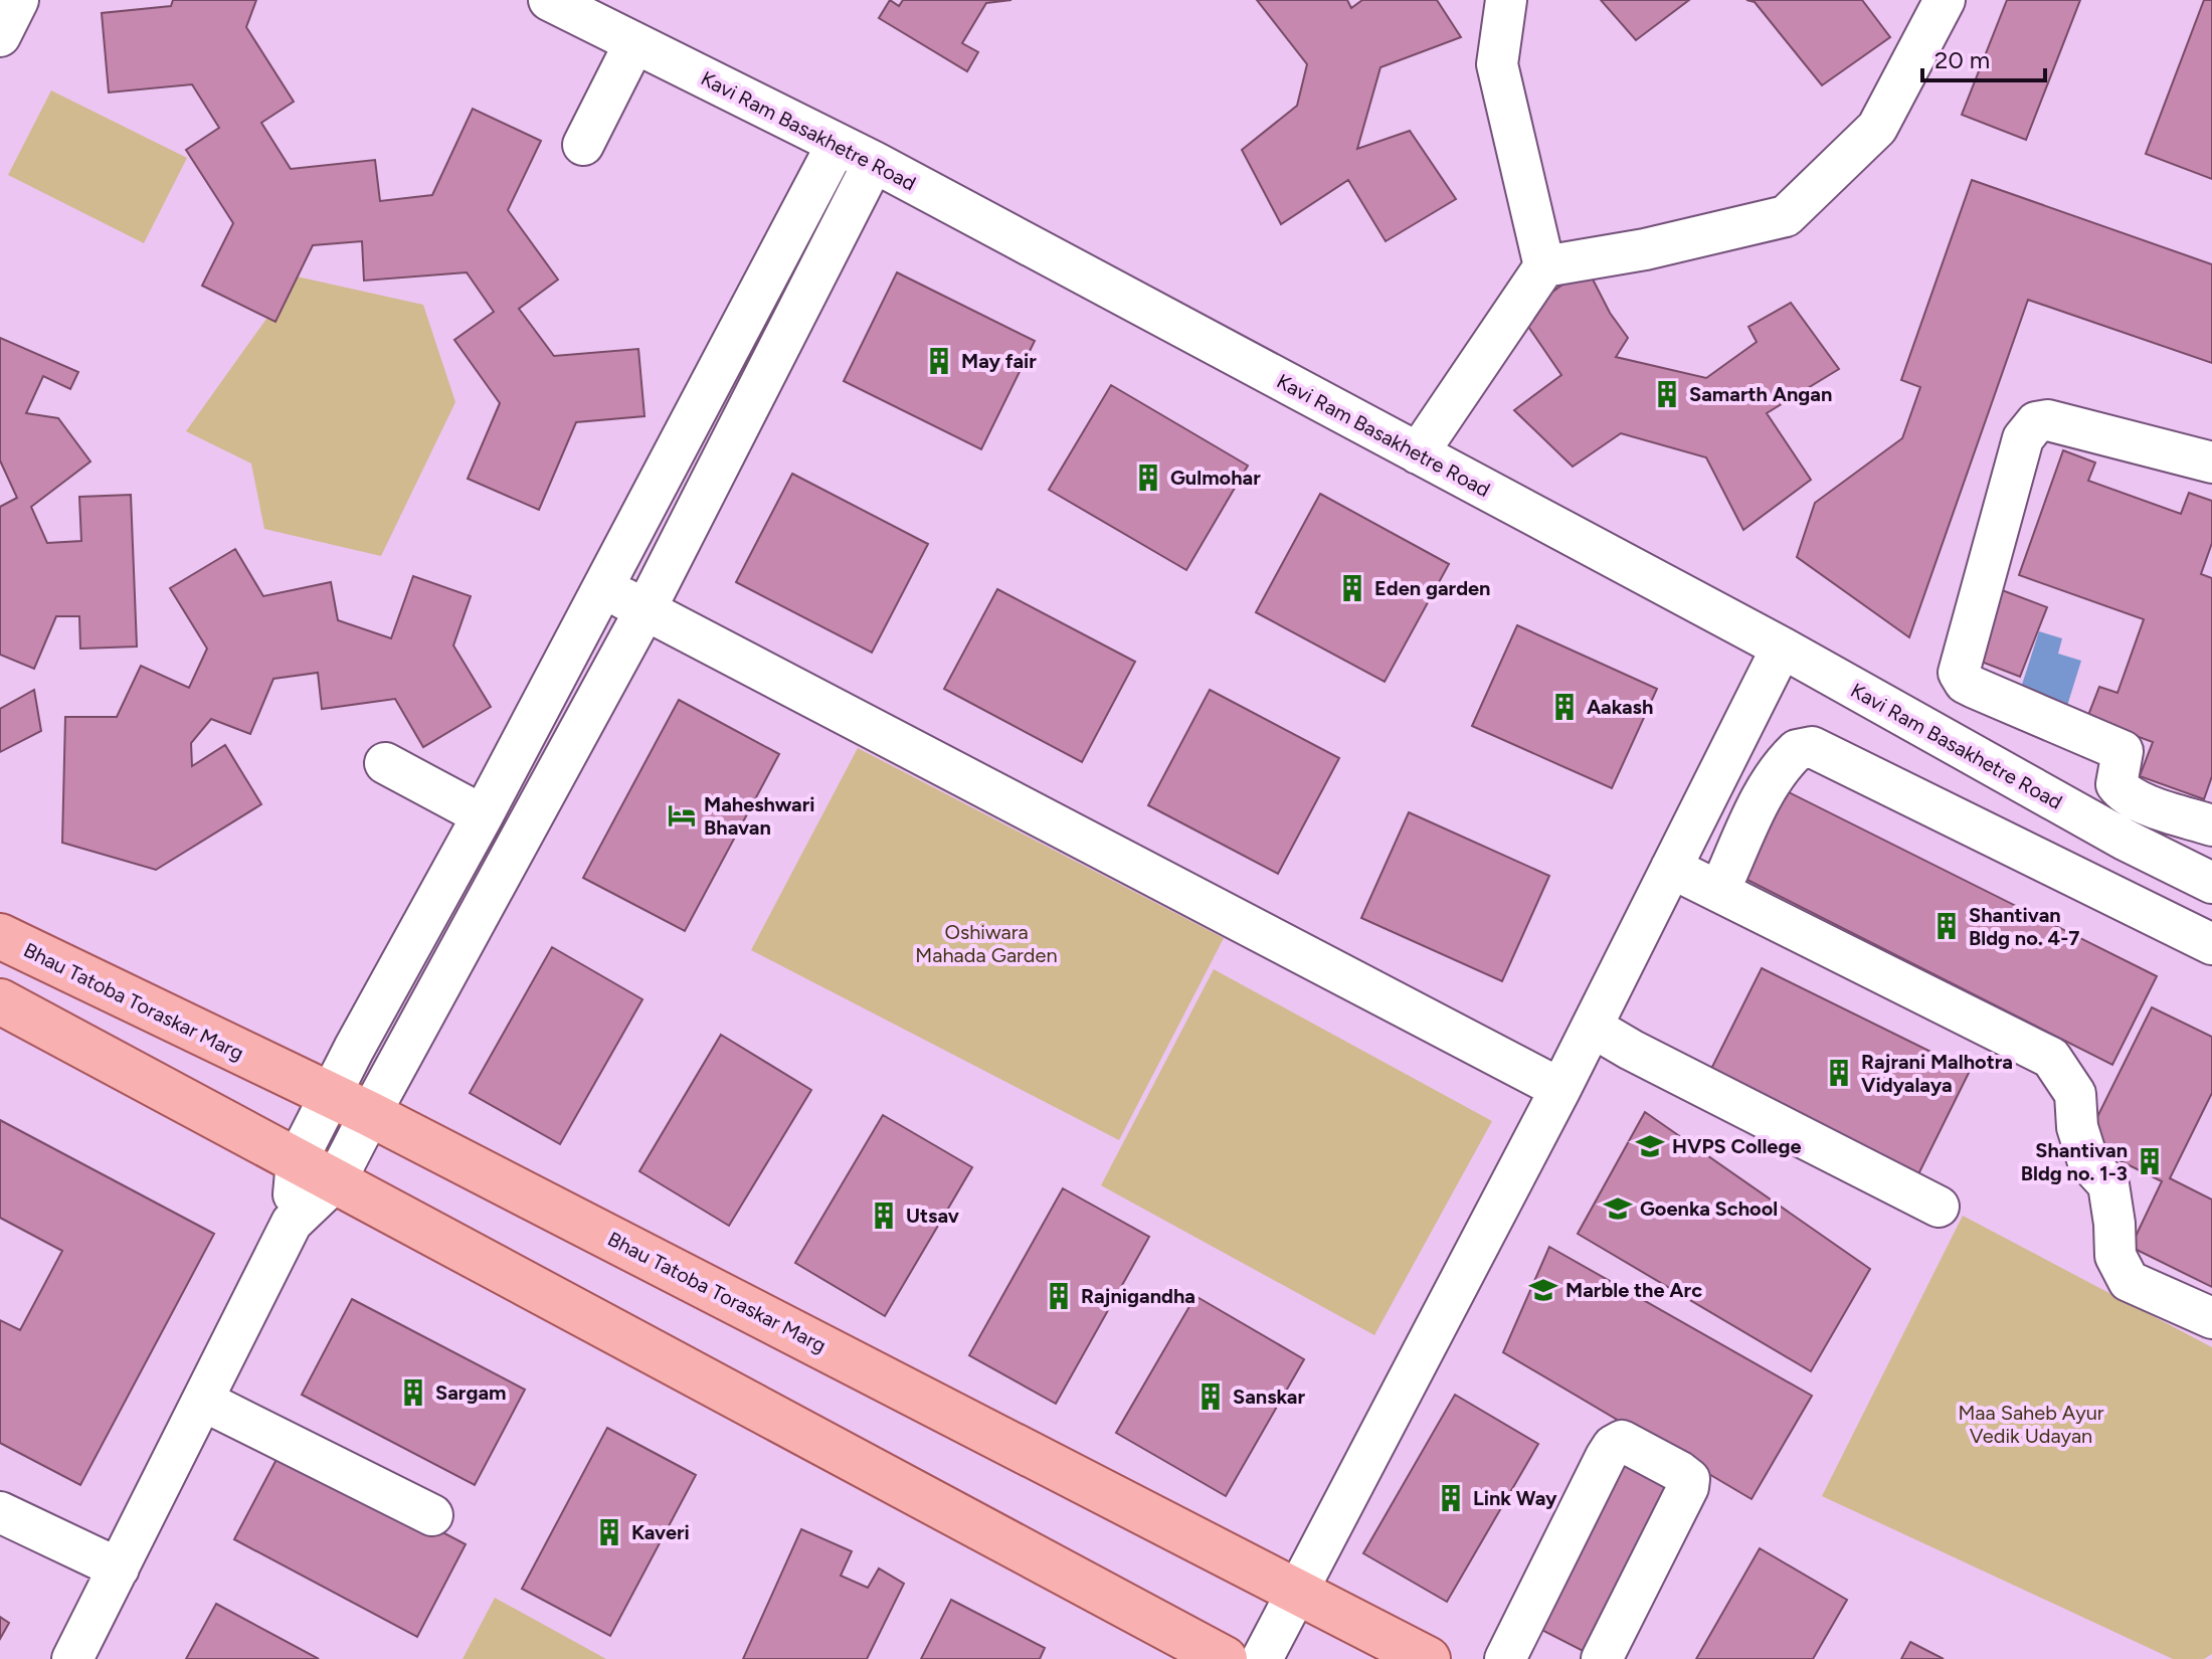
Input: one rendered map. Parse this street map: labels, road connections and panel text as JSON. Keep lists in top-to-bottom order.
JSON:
{
  "streets": {
    "main road": ["Bhau Tatoba Toraskar Marg"],
    "street": ["Kavi Ram Basakhetre Road"]
  },
  "parks": ["Oshiwara Mahada Garden", "Maa Saheb Ayur Vedik Udayan"],
  "places": {
    "building": [
      "May fair",
      "Samarth Angan",
      "Gulmohar",
      "Eden garden",
      "Aakash",
      "Shantivan Bldg no. 4-7",
      "Rajrani Malhotra Vidyalaya",
      "Shantivan Bldg no. 1-3",
      "Utsav",
      "Rajnigandha",
      "Sargam",
      "Sanskar",
      "Link Way",
      "Kaveri"
    ],
    "hotel": ["Maheshwari Bhavan"],
    "school or university": ["HVPS College", "Goenka School", "Marble the Arc"]
  },
  "scale_bar": "20 m"
}
